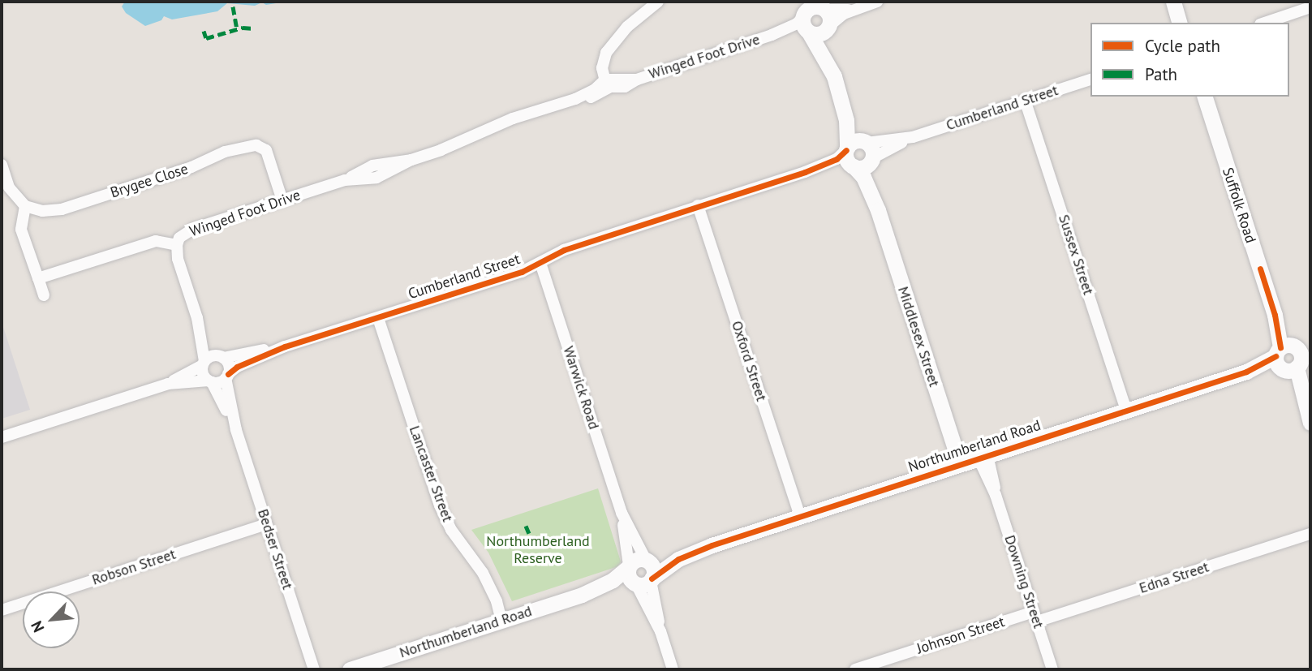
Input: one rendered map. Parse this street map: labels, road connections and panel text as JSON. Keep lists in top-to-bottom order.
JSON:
{
  "streets": {
    "street": [
      "Winged Foot Drive",
      "Cumberland Street",
      "Brygee Close",
      "Suffolk Road",
      "Sussex Street",
      "Middlesex Street",
      "Oxford Street",
      "Warwick Road",
      "Northumberland Road",
      "Lancaster Street",
      "Bedser Street",
      "Robson Street",
      "Edna Street",
      "Downing Street",
      "Johnson Street"
    ]
  },
  "crossings": [
    ["Winged Foot Drive", "Brygee Close"],
    ["Cumberland Street", "Sussex Street"],
    ["Cumberland Street", "Middlesex Street"],
    ["Cumberland Street", "Oxford Street"],
    ["Cumberland Street", "Warwick Road"],
    ["Cumberland Street", "Lancaster Street"],
    ["Cumberland Street", "Bedser Street"],
    ["Suffolk Road", "Northumberland Road"],
    ["Sussex Street", "Northumberland Road"],
    ["Middlesex Street", "Northumberland Road"],
    ["Oxford Street", "Northumberland Road"],
    ["Warwick Road", "Northumberland Road"],
    ["Northumberland Road", "Lancaster Street"],
    ["Northumberland Road", "Downing Street"],
    ["Bedser Street", "Robson Street"],
    ["Edna Street", "Downing Street"],
    ["Edna Street", "Johnson Street"],
    ["Downing Street", "Johnson Street"]
  ],
  "parks": ["Northumberland Reserve"],
  "legend": ["Cycle path", "Path"],
  "north": "bottom left"
}
